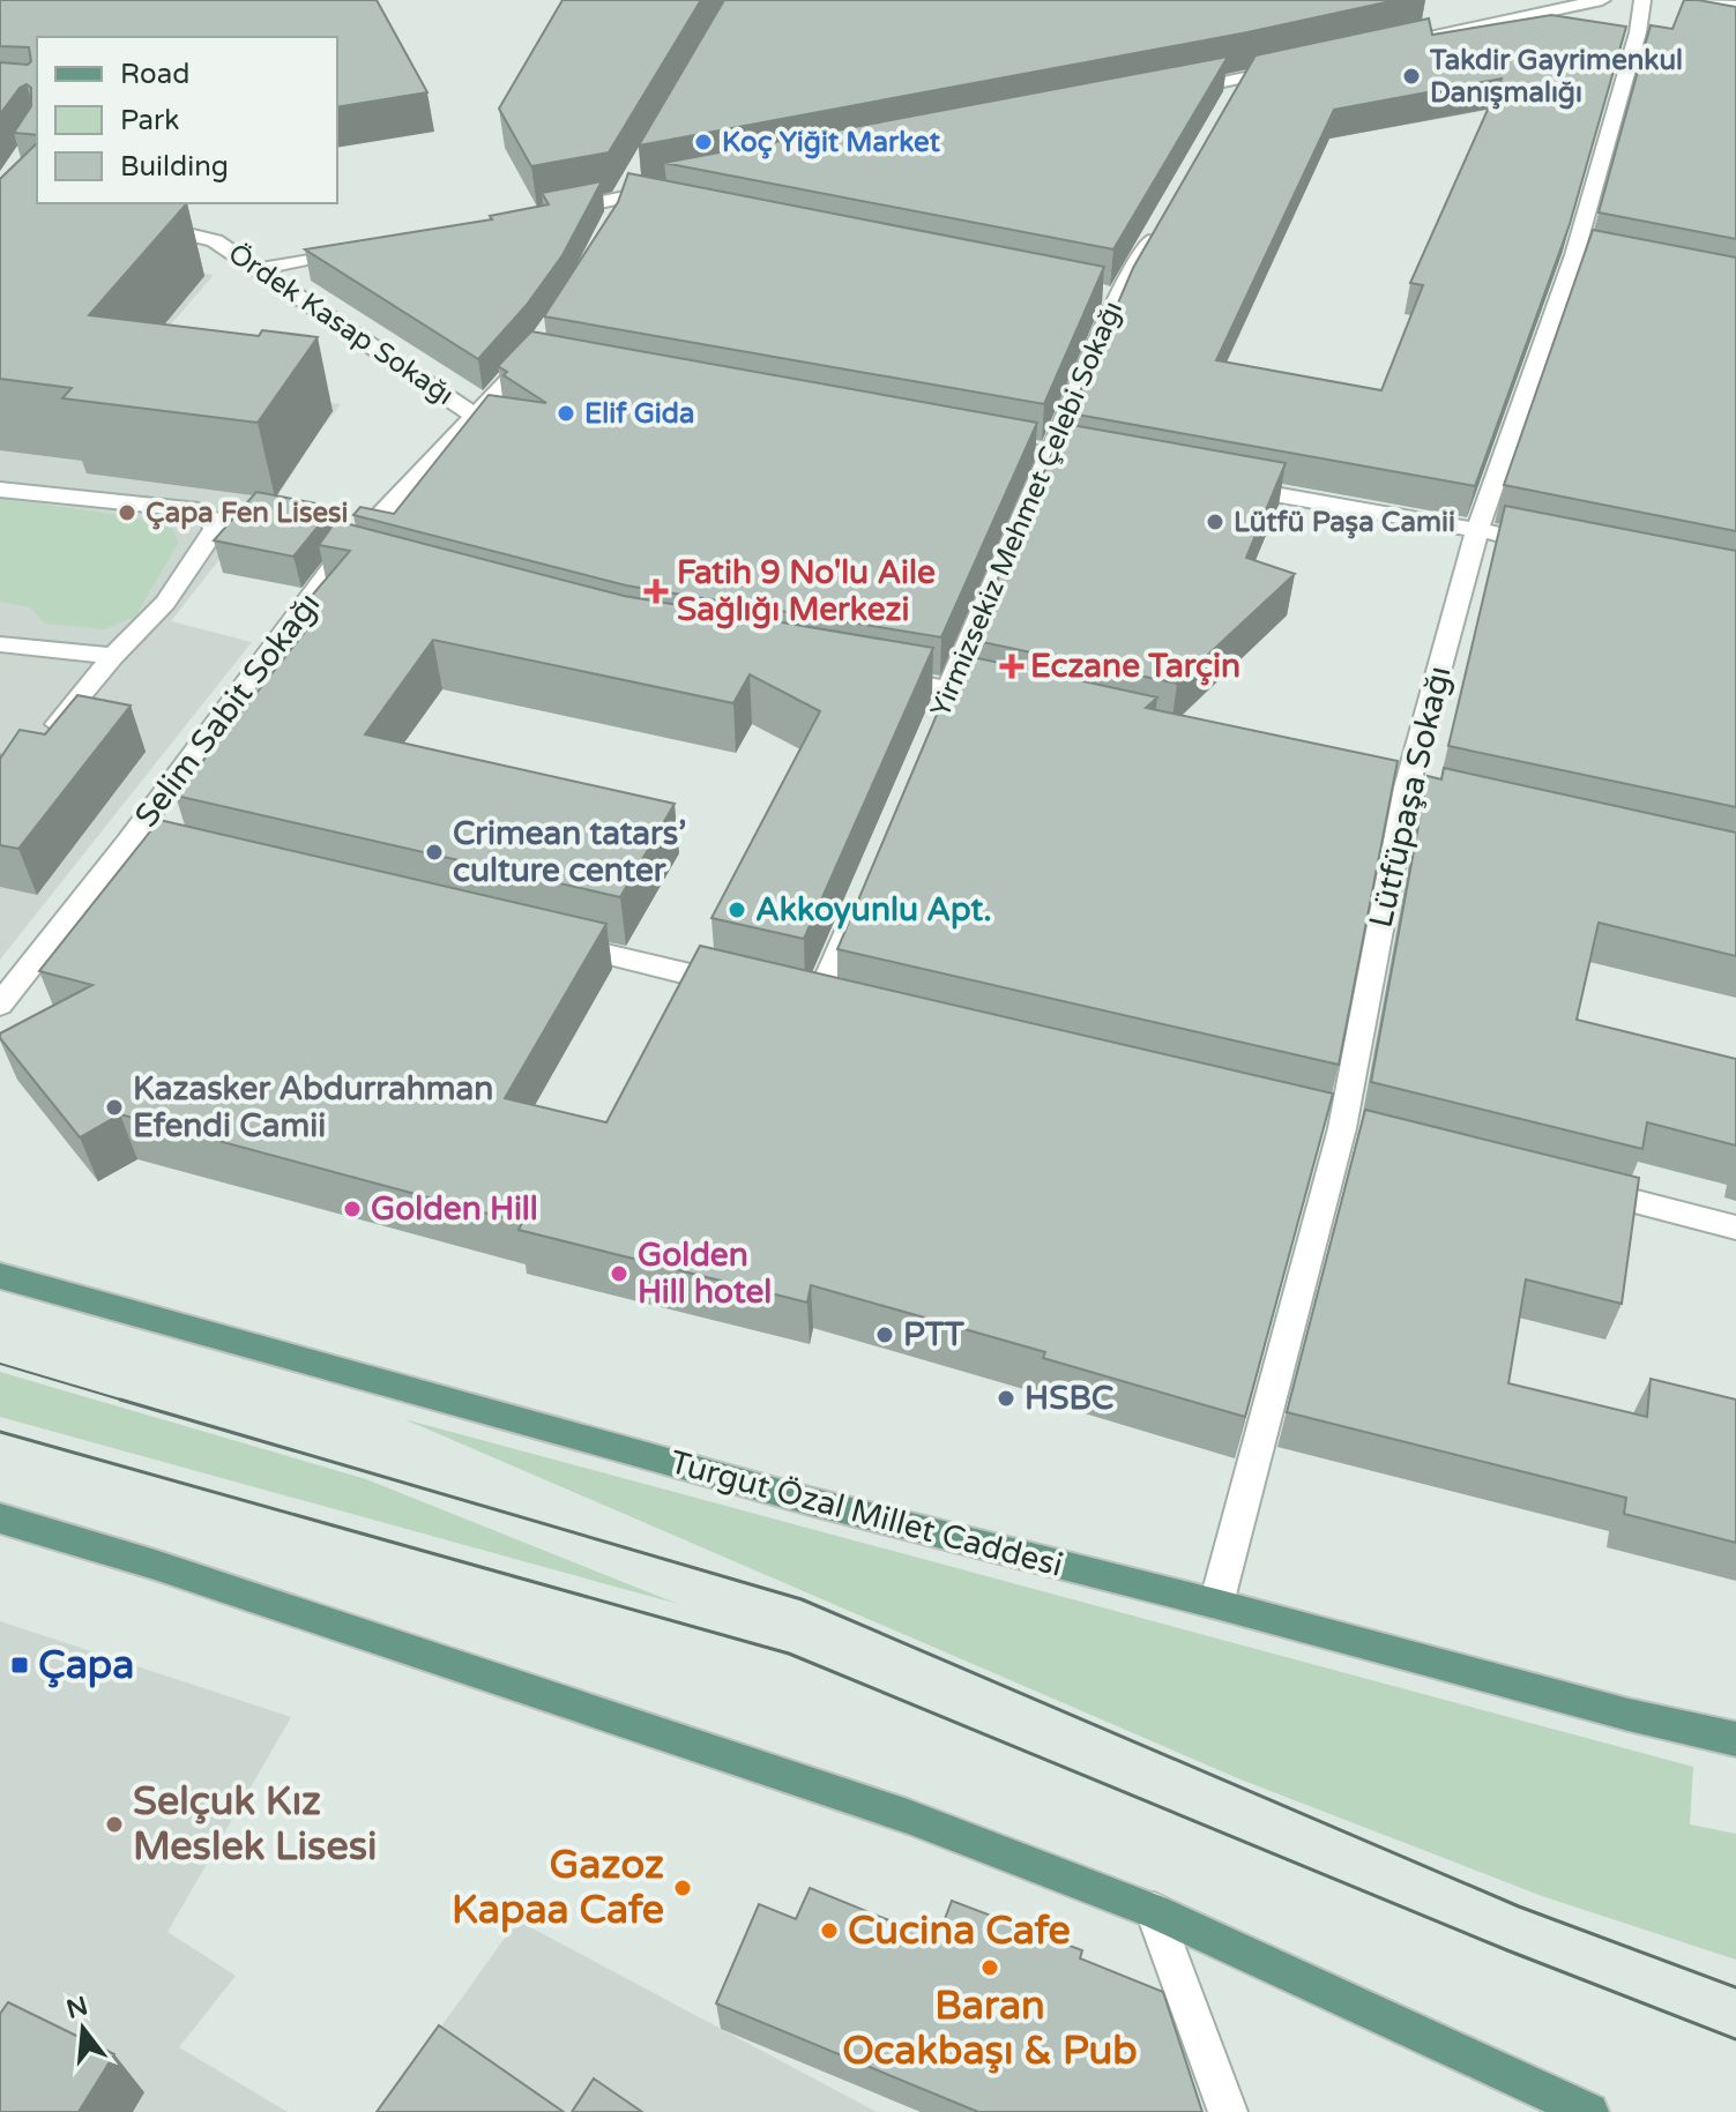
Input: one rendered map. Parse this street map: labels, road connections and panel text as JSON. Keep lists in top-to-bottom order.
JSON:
{
  "streets": {
    "main road": ["Turgut Özal Millet Caddesi"],
    "street": [
      "Ördek Kasap Sokağı",
      "Yirmizsekiz Mehmet Çelebi Sokağı",
      "Selim Sabit Sokağı",
      "Lütfüpaşa Sokağı"
    ]
  },
  "crossings": [
    ["Ördek Kasap Sokağı", "Selim Sabit Sokağı"],
    ["Lütfüpaşa Sokağı", "Turgut Özal Millet Caddesi"]
  ],
  "places": {
    "other": [
      "Takdir Gayrimenkul Danışmalığı",
      "Koç Yiğit Market",
      "Elif Gida",
      "Çapa Fen Lisesi",
      "Lütfü Paşa Camii",
      "Crimean tatars’ culture center",
      "Akkoyunlu Apt.",
      "Kazasker Abdurrahman Efendi Camii",
      "Golden Hill",
      "Golden Hill hotel",
      "PTT",
      "HSBC",
      "Selçuk Kız Meslek Lisesi",
      "Gazoz Kapaa Cafe",
      "Cucina Cafe",
      "Baran Ocakbaşı & Pub"
    ],
    "health": ["Fatih 9 No'lu Aile Sağlığı Merkezi", "Eczane Tarçin"],
    "transit": ["Çapa"]
  },
  "legend": ["Road", "Park", "Building"],
  "north": "top"
}
